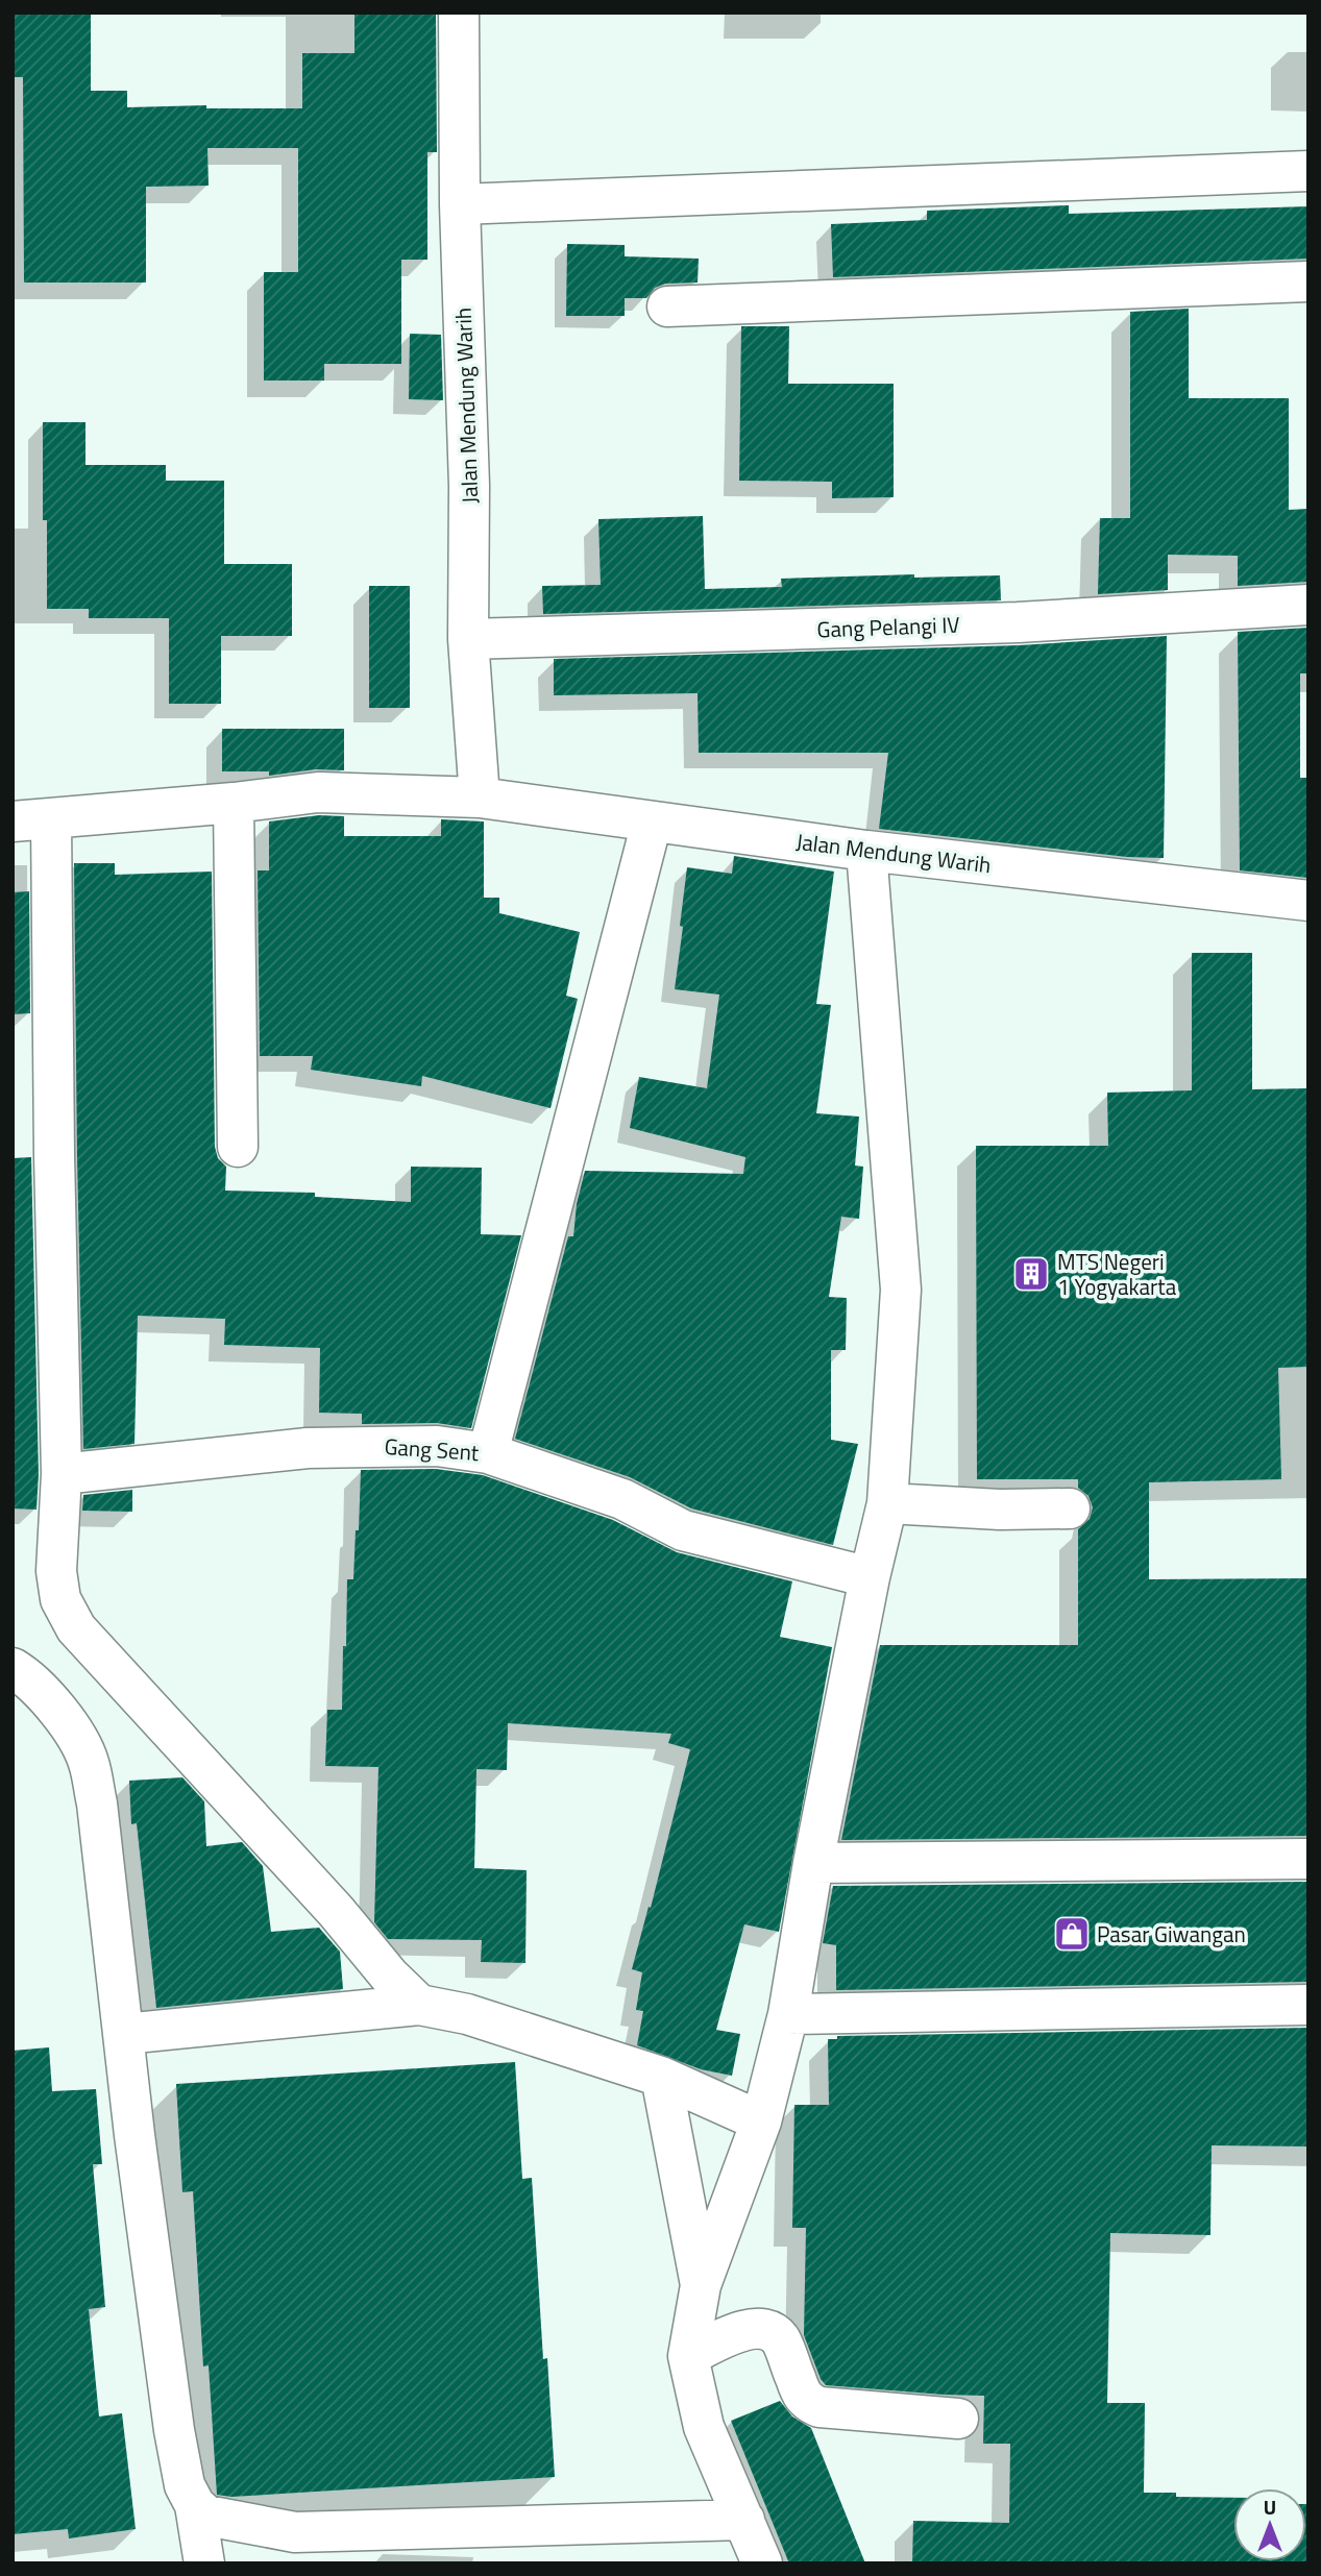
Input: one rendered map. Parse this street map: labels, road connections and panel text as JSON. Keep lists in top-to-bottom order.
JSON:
{
  "streets": {
    "street": ["Jalan Mendung Warih", "Gang Pelangi IV", "Gang Sent"]
  },
  "crossings": [
    ["Jalan Mendung Warih", "Gang Pelangi IV"]
  ],
  "places": {
    "building": ["MTS Negeri 1 Yogyakarta"],
    "shop": ["Pasar Giwangan"]
  },
  "north": "top"
}
